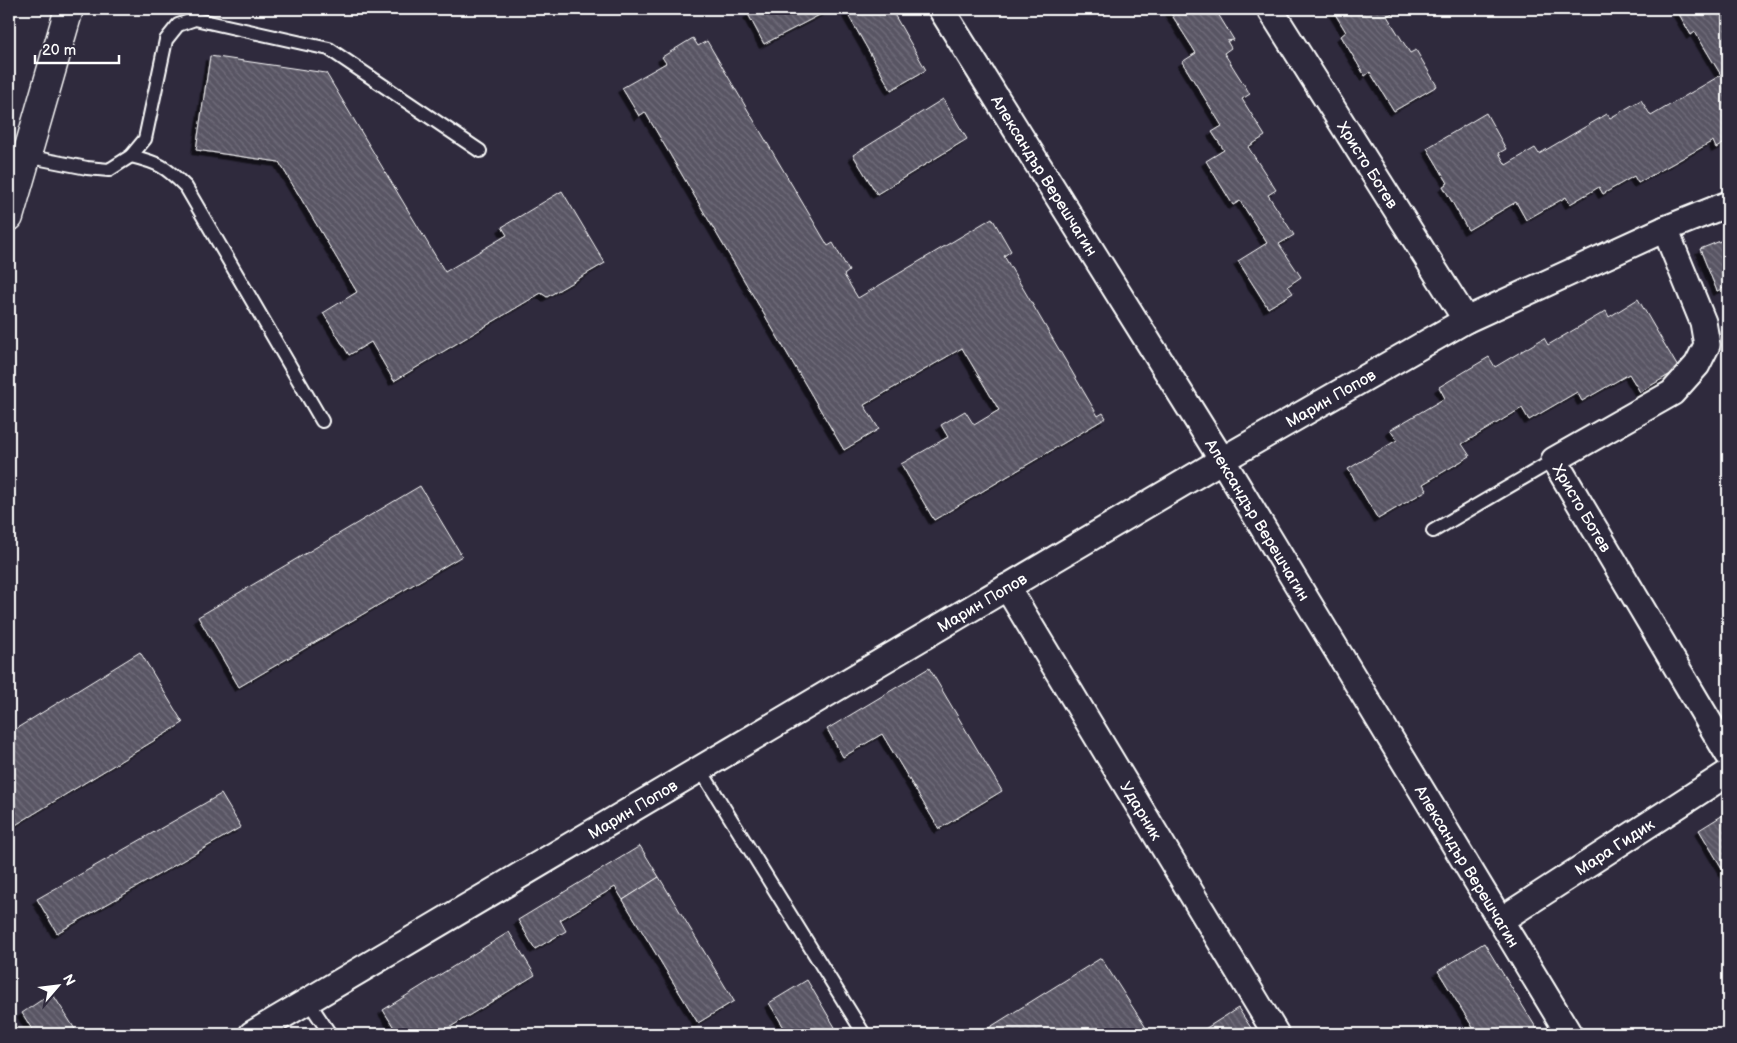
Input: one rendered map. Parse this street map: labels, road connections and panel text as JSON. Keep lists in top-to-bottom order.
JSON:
{
  "streets": {
    "street": [
      "Христо Ботев",
      "Александър Верешчагин",
      "Марин Попов",
      "Ударник",
      "Мара Гидик"
    ]
  },
  "crossings": [
    ["Христо Ботев", "Марин Попов"],
    ["Александър Верешчагин", "Марин Попов"],
    ["Александър Верешчагин", "Мара Гидик"],
    ["Марин Попов", "Ударник"]
  ],
  "scale_bar": "20 m",
  "north": "top right"
}
